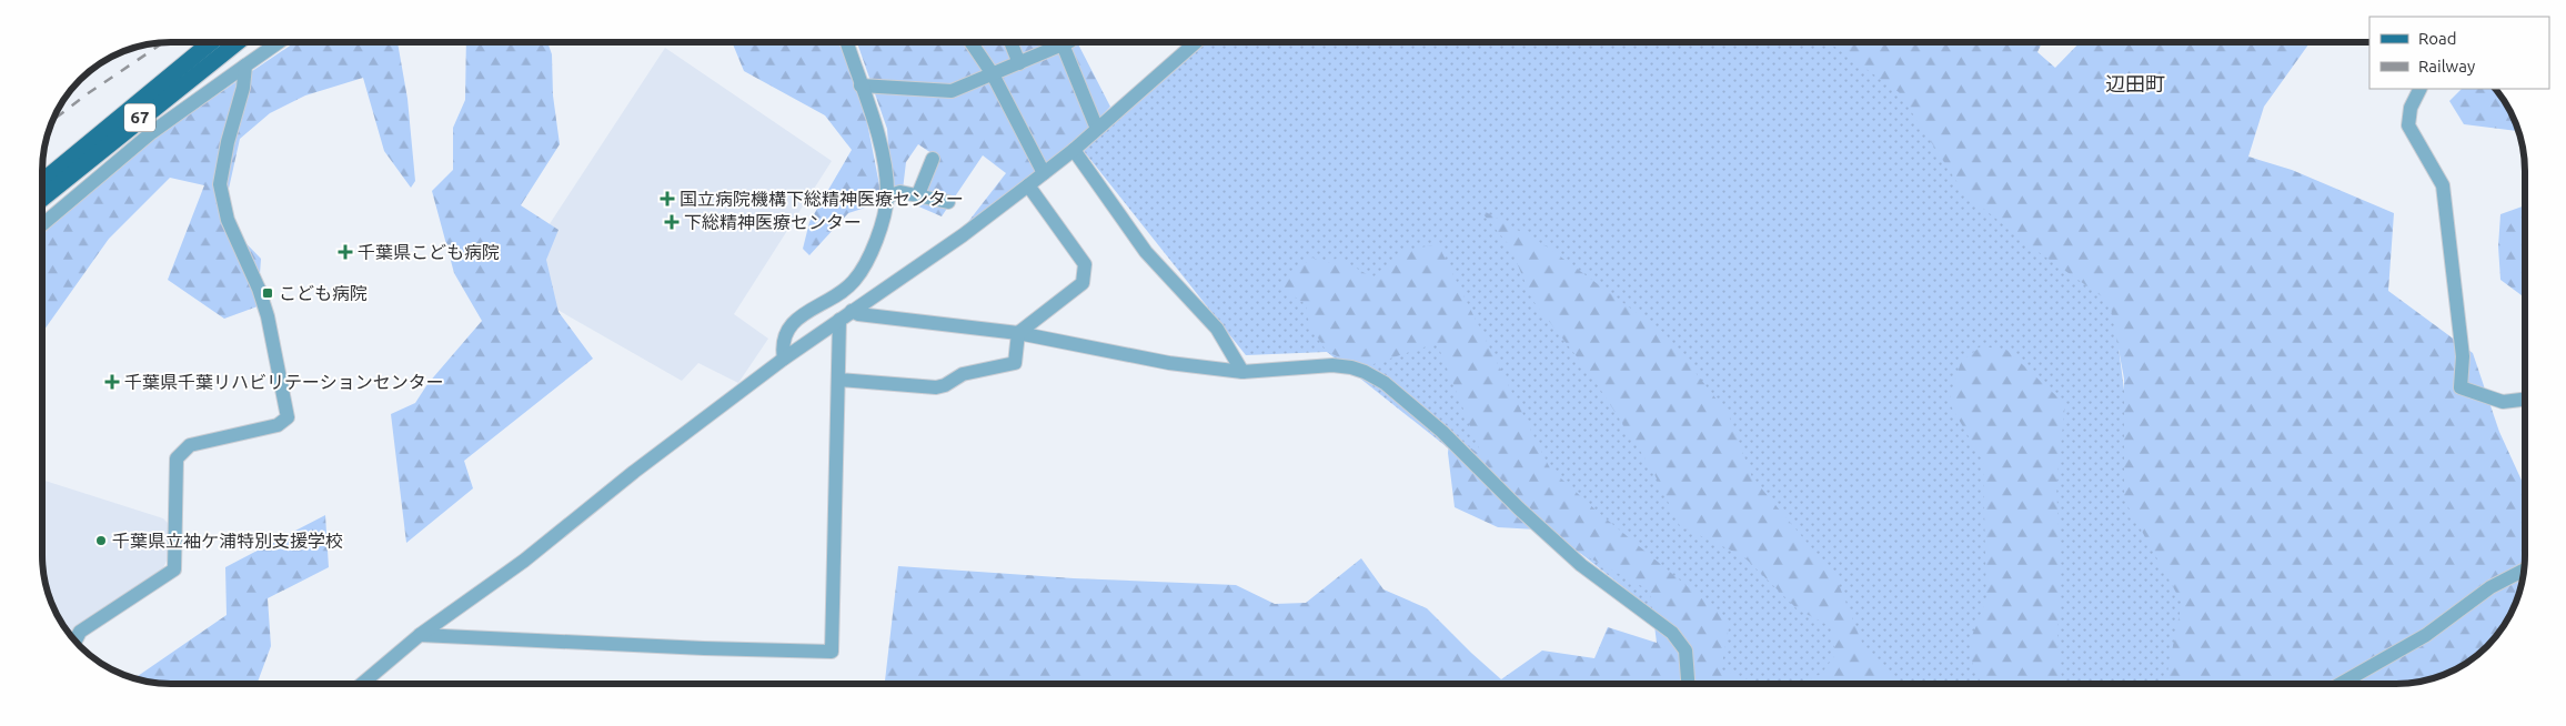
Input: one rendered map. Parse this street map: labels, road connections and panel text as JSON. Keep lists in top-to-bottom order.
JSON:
{
  "streets": {
    "main road": ["67"]
  },
  "districts": ["辺田町"],
  "places": {
    "health": [
      "国立病院機構下総精神医療センター",
      "下総精神医療センター",
      "千葉県こども病院",
      "千葉県千葉リハビリテーションセンター"
    ],
    "transit": ["こども病院"],
    "other": ["千葉県立袖ケ浦特別支援学校"]
  },
  "legend": ["Road", "Railway"]
}
